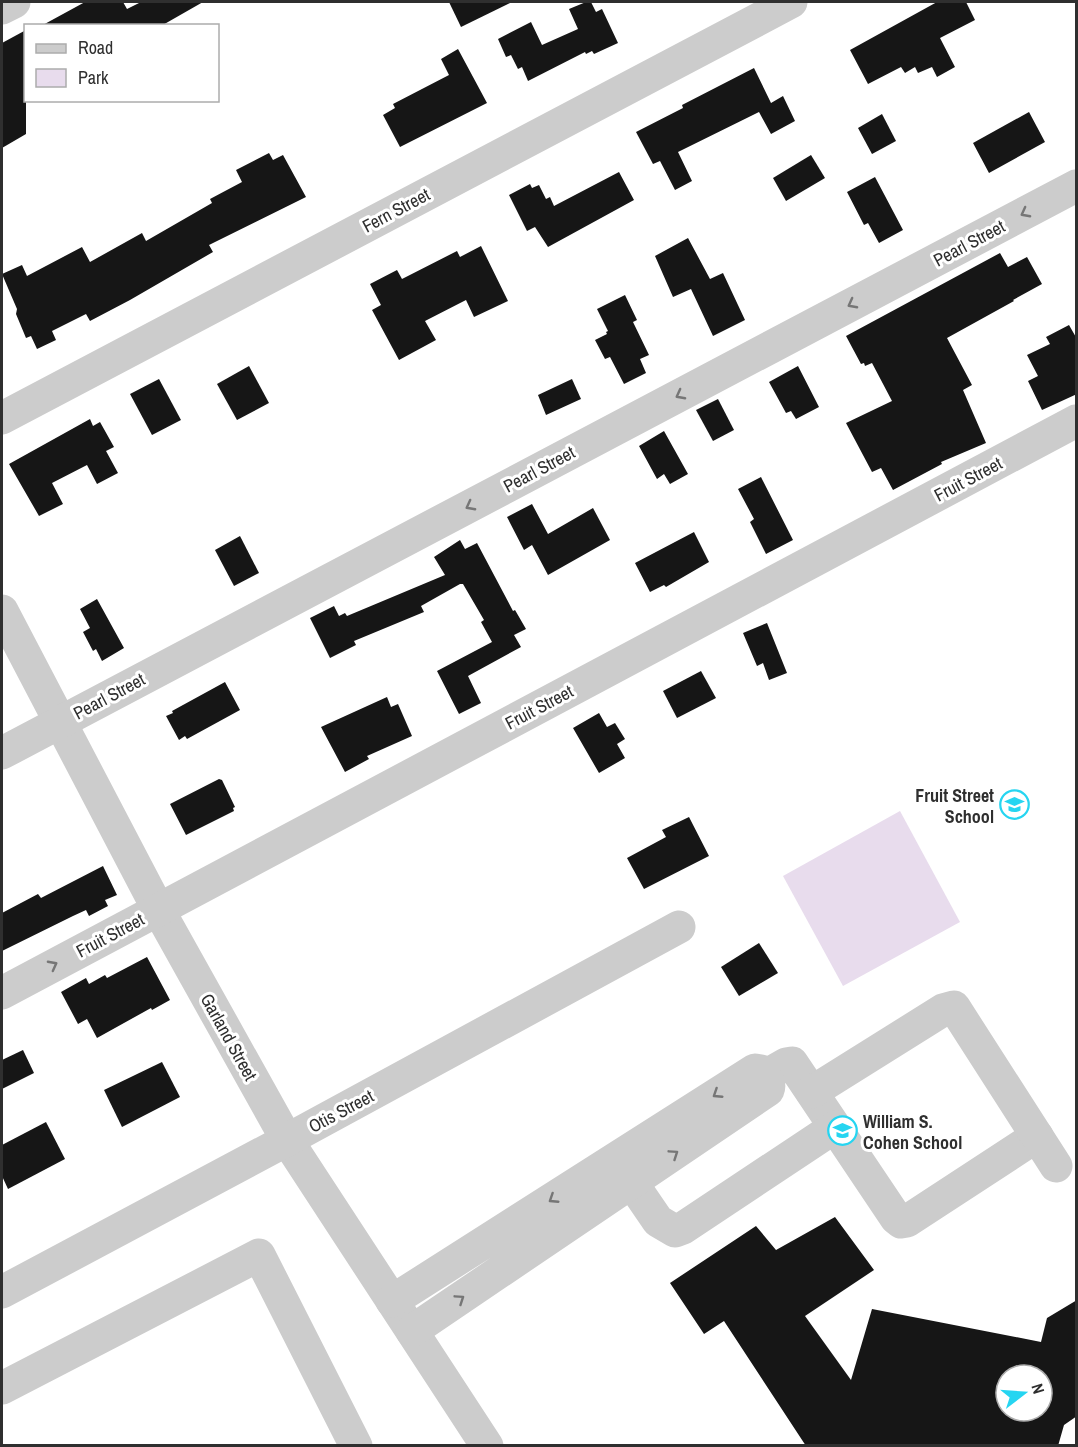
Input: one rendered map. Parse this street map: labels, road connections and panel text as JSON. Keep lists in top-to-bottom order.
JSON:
{
  "streets": {
    "street": [
      "Fern Street",
      "Pearl Street",
      "Fruit Street",
      "Garland Street",
      "Otis Street"
    ]
  },
  "crossings": [
    ["Pearl Street", "Garland Street"],
    ["Fruit Street", "Garland Street"],
    ["Garland Street", "Otis Street"]
  ],
  "one_way": ["Pearl Street"],
  "places": {
    "school or university": ["Fruit Street School", "William S. Cohen School"]
  },
  "legend": ["Road", "Park"],
  "north": "right"
}
